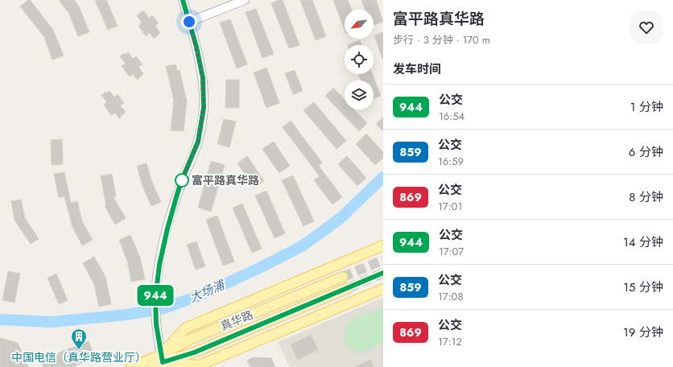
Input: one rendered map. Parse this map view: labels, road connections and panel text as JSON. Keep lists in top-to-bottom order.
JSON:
{
  "streets": {
    "main road": ["真华路"]
  },
  "water": ["大场浦"],
  "places": {
    "other": ["富平路真华路"],
    "building": ["中国电信（真华路营业厅）"]
  },
  "lines": ["bus line 944"],
  "north": "bottom left",
  "page": {
    "on_map": "944",
    "heading": [
      ["富平路真华路", "步行 · 3 分钟 · 170 m"],
      "发车时间"
    ],
    "list": [
      {
        "mark": "944",
        "name": "公交",
        "note": "16:54",
        "value": "1 分钟"
      },
      {
        "mark": "859",
        "name": "公交",
        "note": "16:59",
        "value": "6 分钟"
      },
      {
        "mark": "869",
        "name": "公交",
        "note": "17:01",
        "value": "8 分钟"
      },
      {
        "mark": "944",
        "name": "公交",
        "note": "17:07",
        "value": "14 分钟"
      },
      {
        "mark": "859",
        "name": "公交",
        "note": "17:08",
        "value": "15 分钟"
      },
      {
        "mark": "869",
        "name": "公交",
        "note": "17:12",
        "value": "19 分钟"
      }
    ]
  }
}
